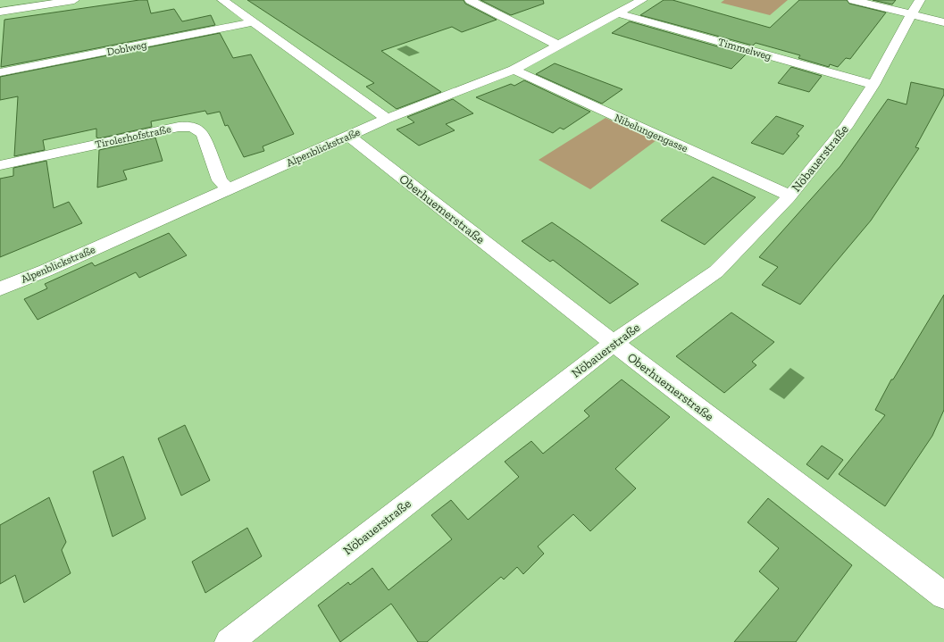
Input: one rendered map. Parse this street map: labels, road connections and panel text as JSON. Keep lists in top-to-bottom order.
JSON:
{
  "streets": {
    "street": [
      "Doblweg",
      "Timmelweg",
      "Nibelungengasse",
      "Tirolerhofstraße",
      "Alpenblickstraße",
      "Nöbauerstraße",
      "Oberhuemerstraße"
    ]
  },
  "crossings": [
    ["Timmelweg", "Alpenblickstraße"],
    ["Timmelweg", "Nöbauerstraße"],
    ["Nibelungengasse", "Alpenblickstraße"],
    ["Nibelungengasse", "Nöbauerstraße"],
    ["Tirolerhofstraße", "Alpenblickstraße"],
    ["Alpenblickstraße", "Oberhuemerstraße"],
    ["Nöbauerstraße", "Oberhuemerstraße"]
  ]
}
